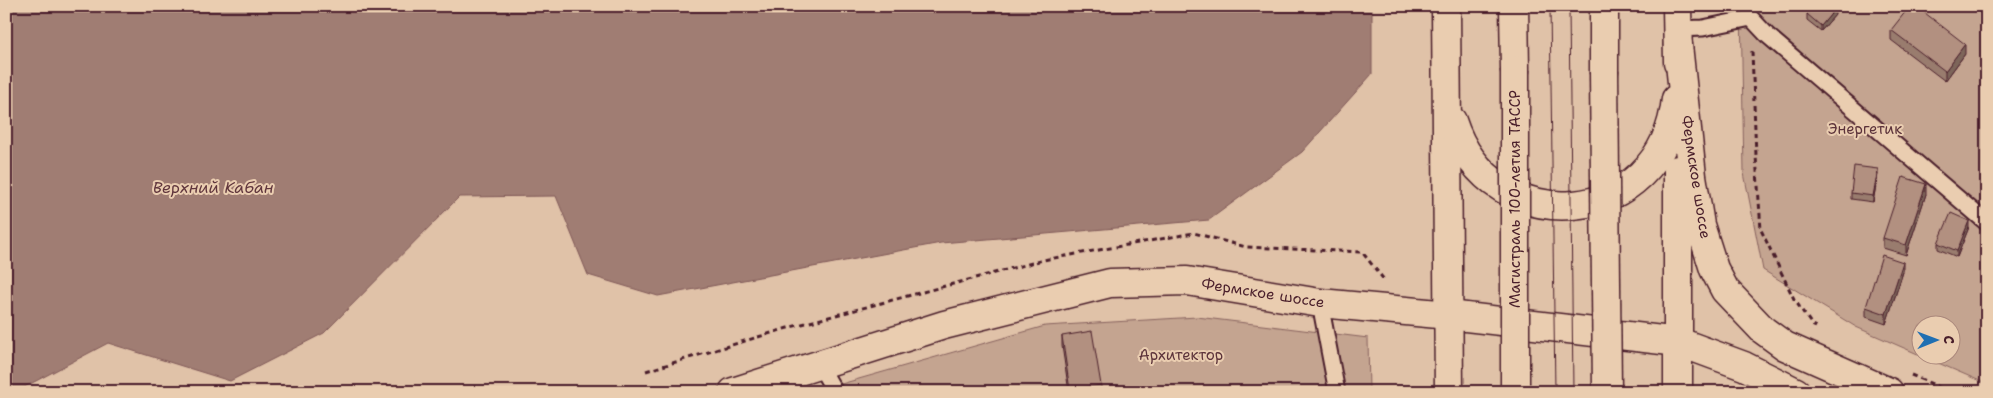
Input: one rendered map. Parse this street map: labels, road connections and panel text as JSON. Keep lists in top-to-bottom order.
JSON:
{
  "streets": {
    "main road": ["Фермское шоссе", "Магистраль 100-летия ТАССР"]
  },
  "water": ["Верхний Кабан"],
  "parks": ["Энергетик", "Архитектор"],
  "north": "right"
}
